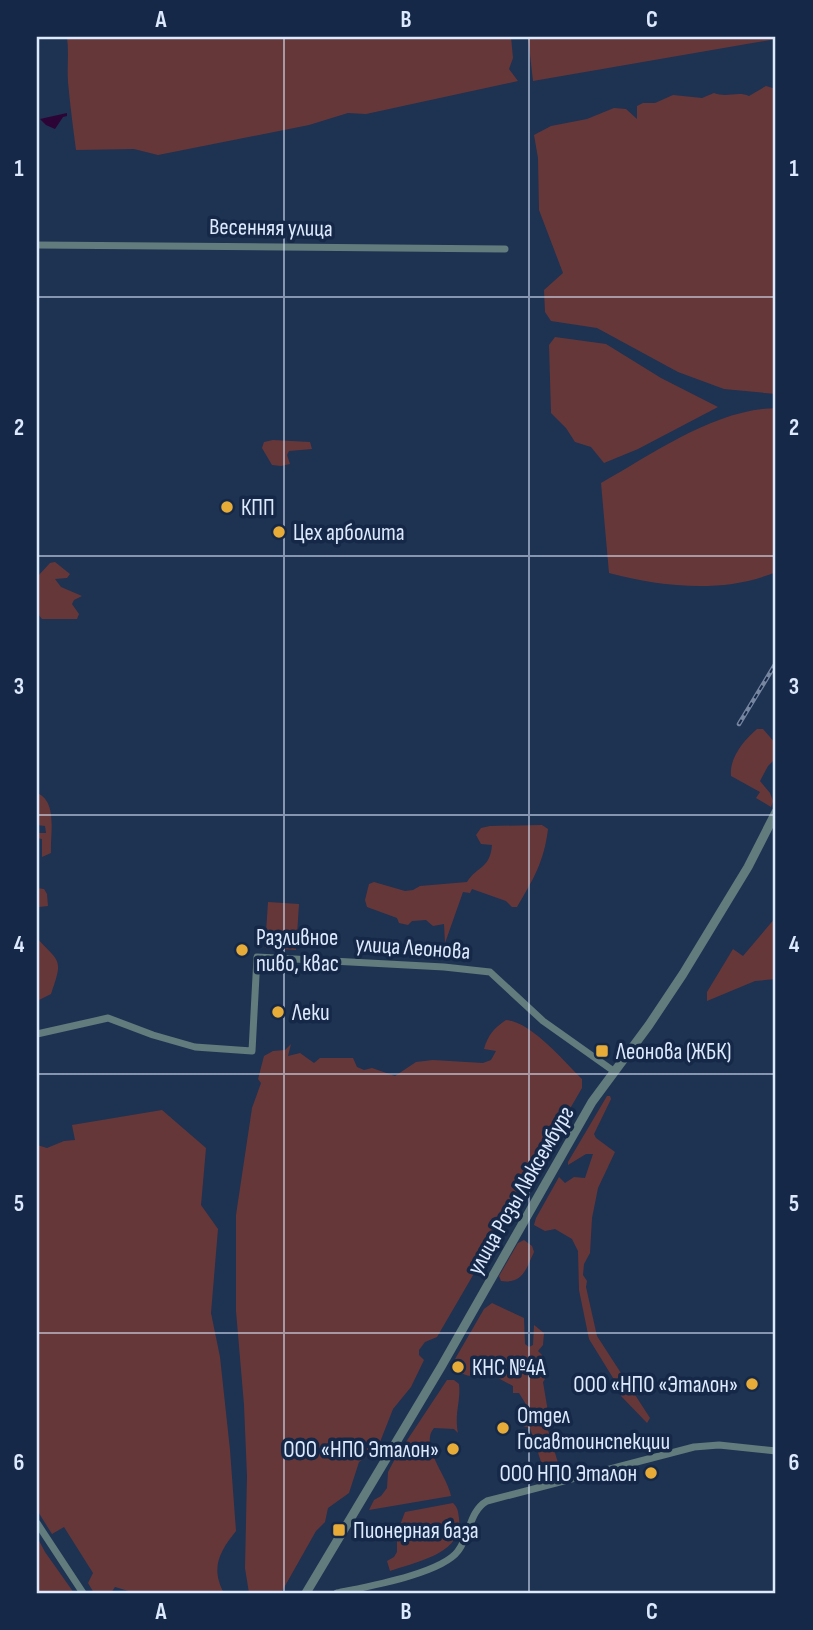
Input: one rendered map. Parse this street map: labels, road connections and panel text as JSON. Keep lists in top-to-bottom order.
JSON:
{
  "streets": {
    "street": ["Весенняя улица", "улица Леонова", "улица Розы Люксембург"]
  },
  "crossings": [
    ["улица Леонова", "улица Розы Люксембург"]
  ],
  "places": {
    "other": [
      "КПП",
      "Цех арболита",
      "Разливное пиво, квас",
      "Леки",
      "КНС №4А",
      "ООО «НПО «Эталон»",
      "Отдел Госавтоинспекции",
      "ООО «НПО Эталон»",
      "ООО НПО Эталон"
    ],
    "transit": ["Леонова (ЖБК)", "Пионерная база"]
  },
  "grid": {
    "columns": ["A", "B", "C"],
    "rows": [
      "1",
      "2",
      "3",
      "4",
      "5",
      "6"
    ]
  }
}
